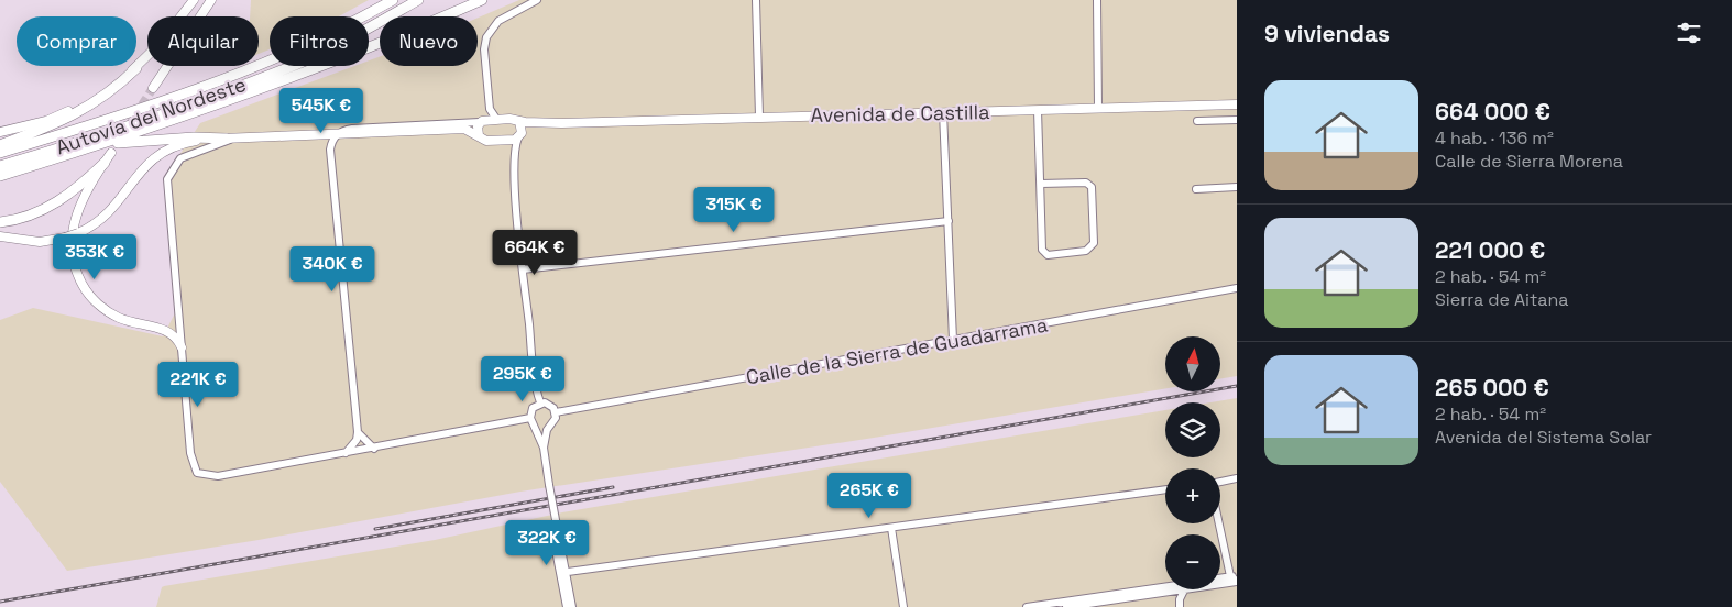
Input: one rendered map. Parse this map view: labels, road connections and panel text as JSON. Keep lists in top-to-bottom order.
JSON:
{
  "streets": {
    "highway": ["Autovía del Nordeste"],
    "main road": ["Avenida de Castilla"],
    "street": ["Calle de la Sierra de Guadarrama"]
  },
  "north": "top",
  "page": {
    "heading": "9 viviendas",
    "chip": [
      "Comprar",
      "Alquilar",
      "Filtros",
      "Nuevo"
    ],
    "list": [
      {
        "name": "664 000 €",
        "note": "4 hab. · 136 m² · Calle de Sierra Morena"
      },
      {
        "name": "221 000 €",
        "note": "2 hab. · 54 m² · Sierra de Aitana"
      },
      {
        "name": "265 000 €",
        "note": "2 hab. · 54 m² · Avenida del Sistema Solar"
      }
    ],
    "price": [
      "545K €",
      "315K €",
      "664K €",
      "353K €",
      "340K €",
      "295K €",
      "221K €",
      "265K €",
      "322K €"
    ],
    "map_buttons": ["+", "−"]
  }
}
